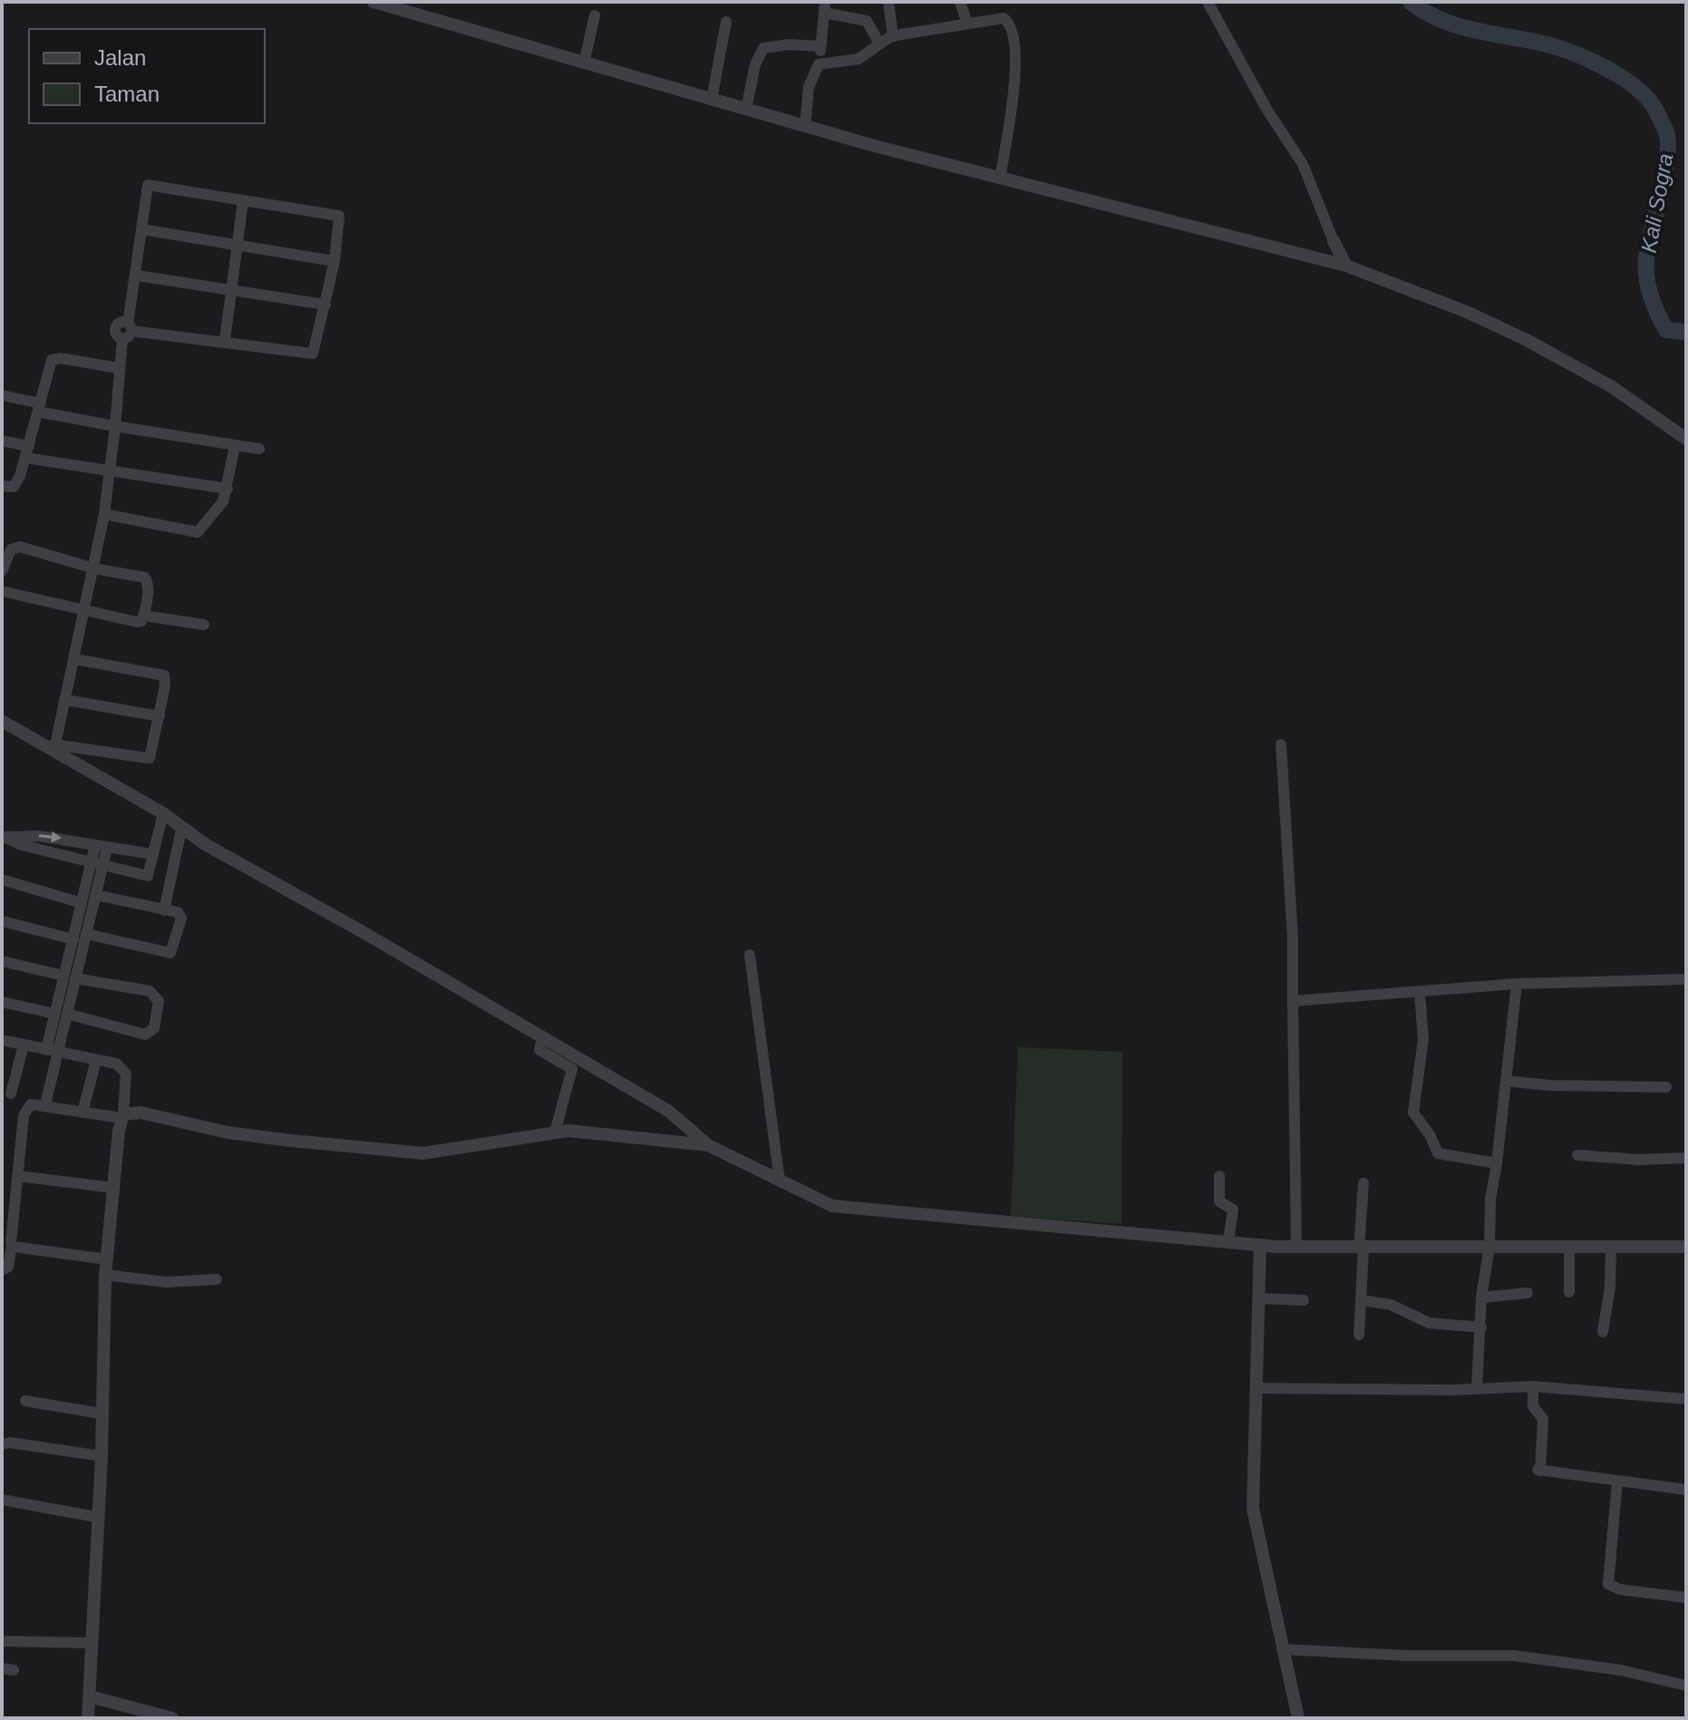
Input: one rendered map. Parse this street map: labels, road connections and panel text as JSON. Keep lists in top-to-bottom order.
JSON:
{
  "water": ["Kali Sogra"],
  "legend": ["Jalan", "Taman"]
}
